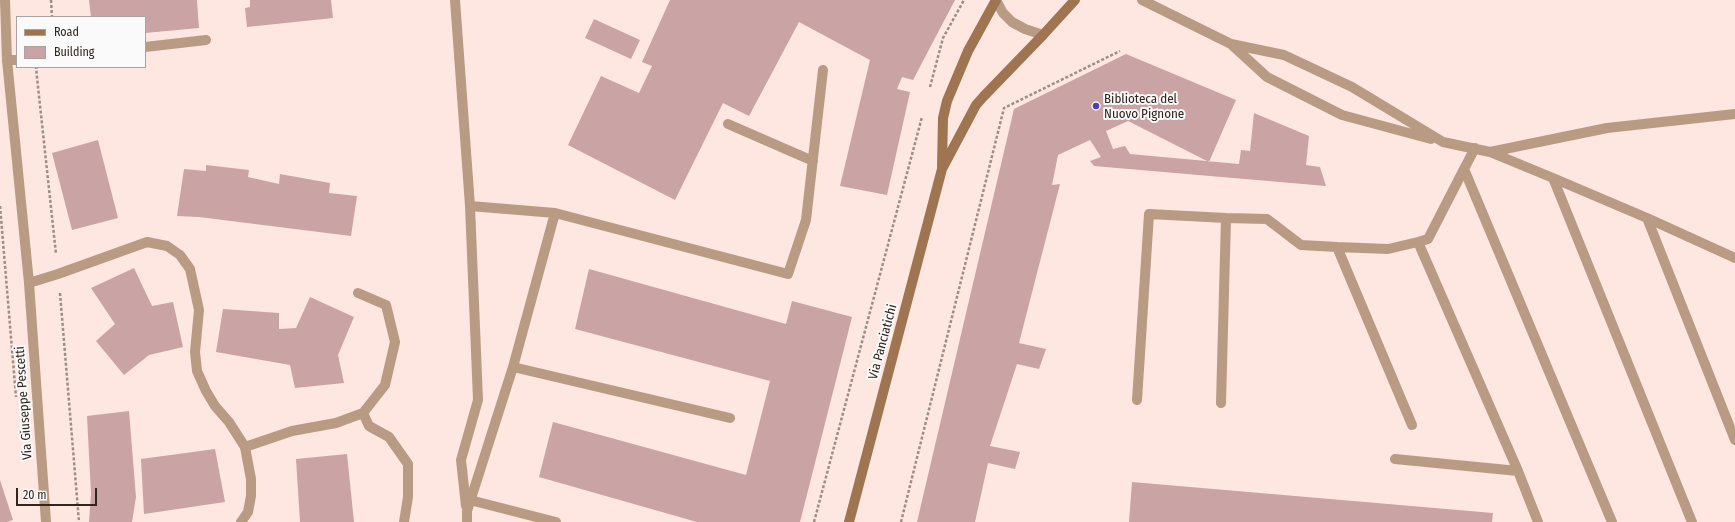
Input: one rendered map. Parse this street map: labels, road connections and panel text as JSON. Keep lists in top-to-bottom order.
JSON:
{
  "streets": {
    "main road": ["Via Panciatichi"],
    "street": ["Via Giuseppe Pescetti"]
  },
  "places": ["Biblioteca del Nuovo Pignone"],
  "legend": ["Road", "Building"],
  "scale_bar": "20 m"
}
